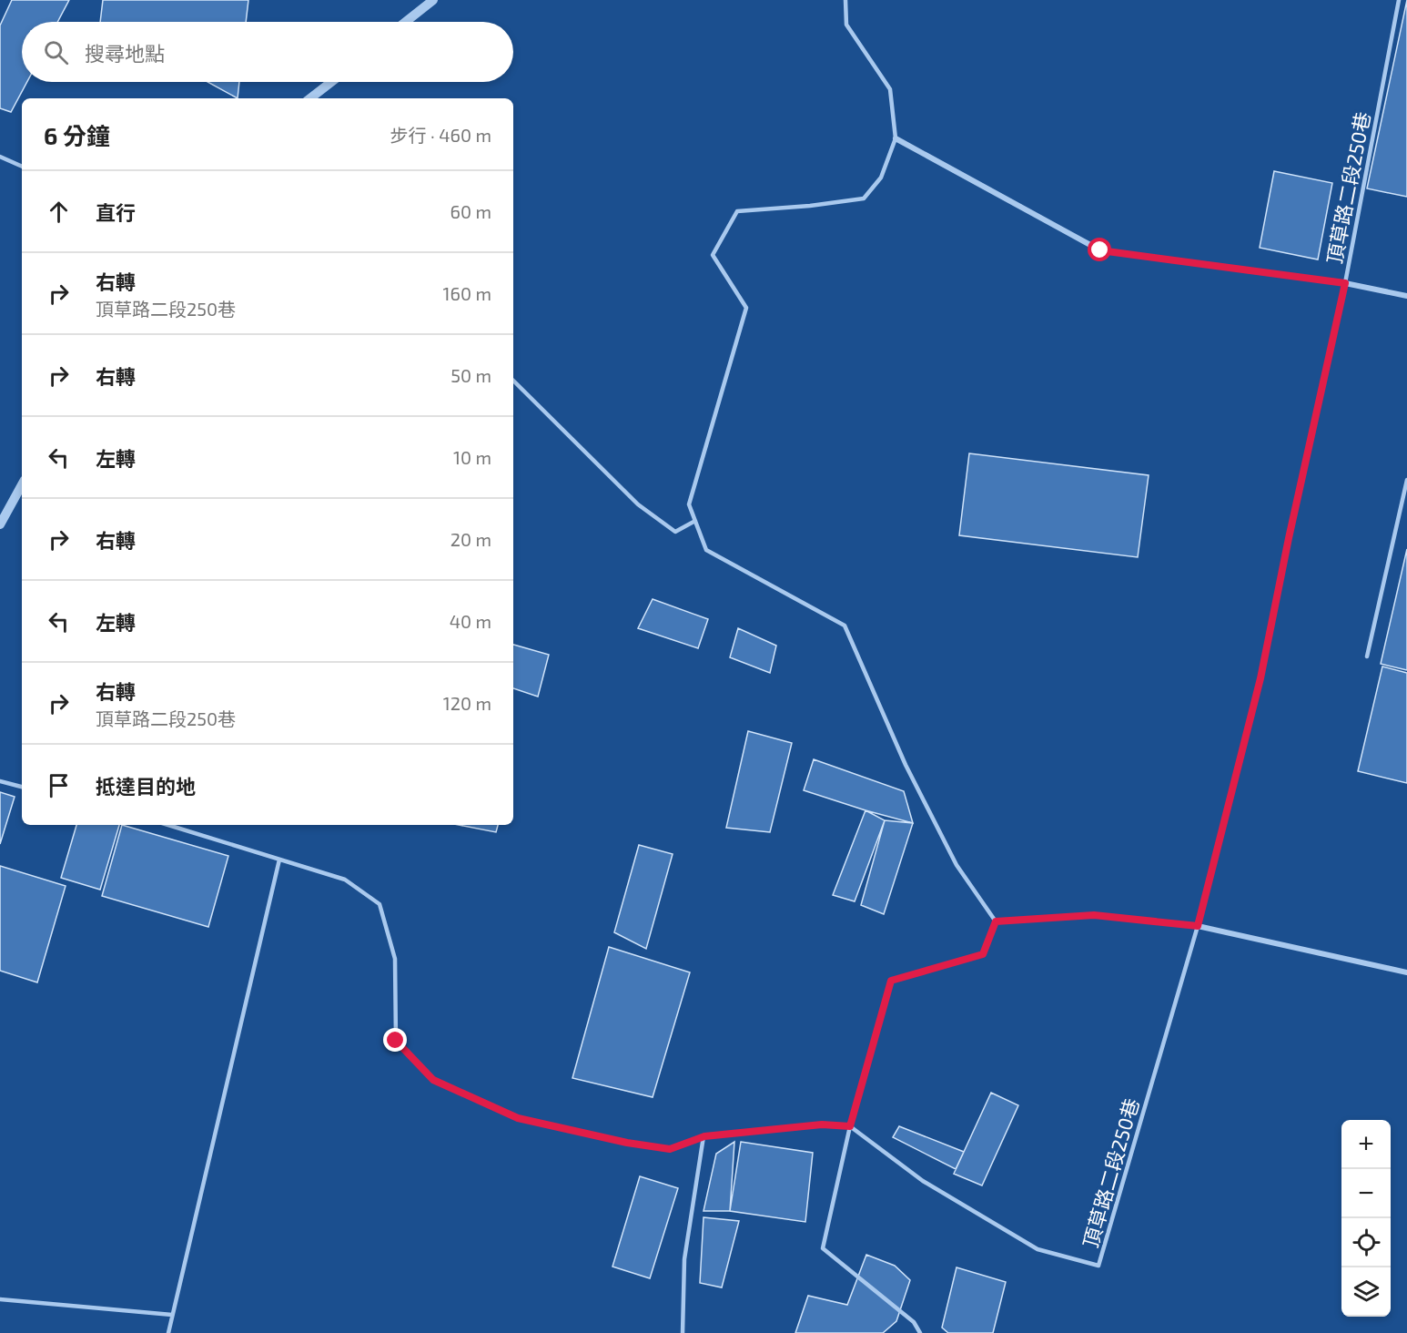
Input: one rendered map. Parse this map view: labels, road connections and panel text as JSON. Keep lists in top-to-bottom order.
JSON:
{
  "streets": {
    "lane": ["頂草路二段250巷"]
  },
  "page": {
    "search": "搜尋地點",
    "heading": ["6 分鐘", "步行 · 460 m"],
    "list": [
      ["直行", "60 m"],
      ["右轉", "頂草路二段250巷", "160 m"],
      ["右轉", "50 m"],
      ["左轉", "10 m"],
      ["右轉", "20 m"],
      ["左轉", "40 m"],
      ["右轉", "頂草路二段250巷", "120 m"],
      "抵達目的地"
    ],
    "map_buttons": ["+", "−"]
  }
}
